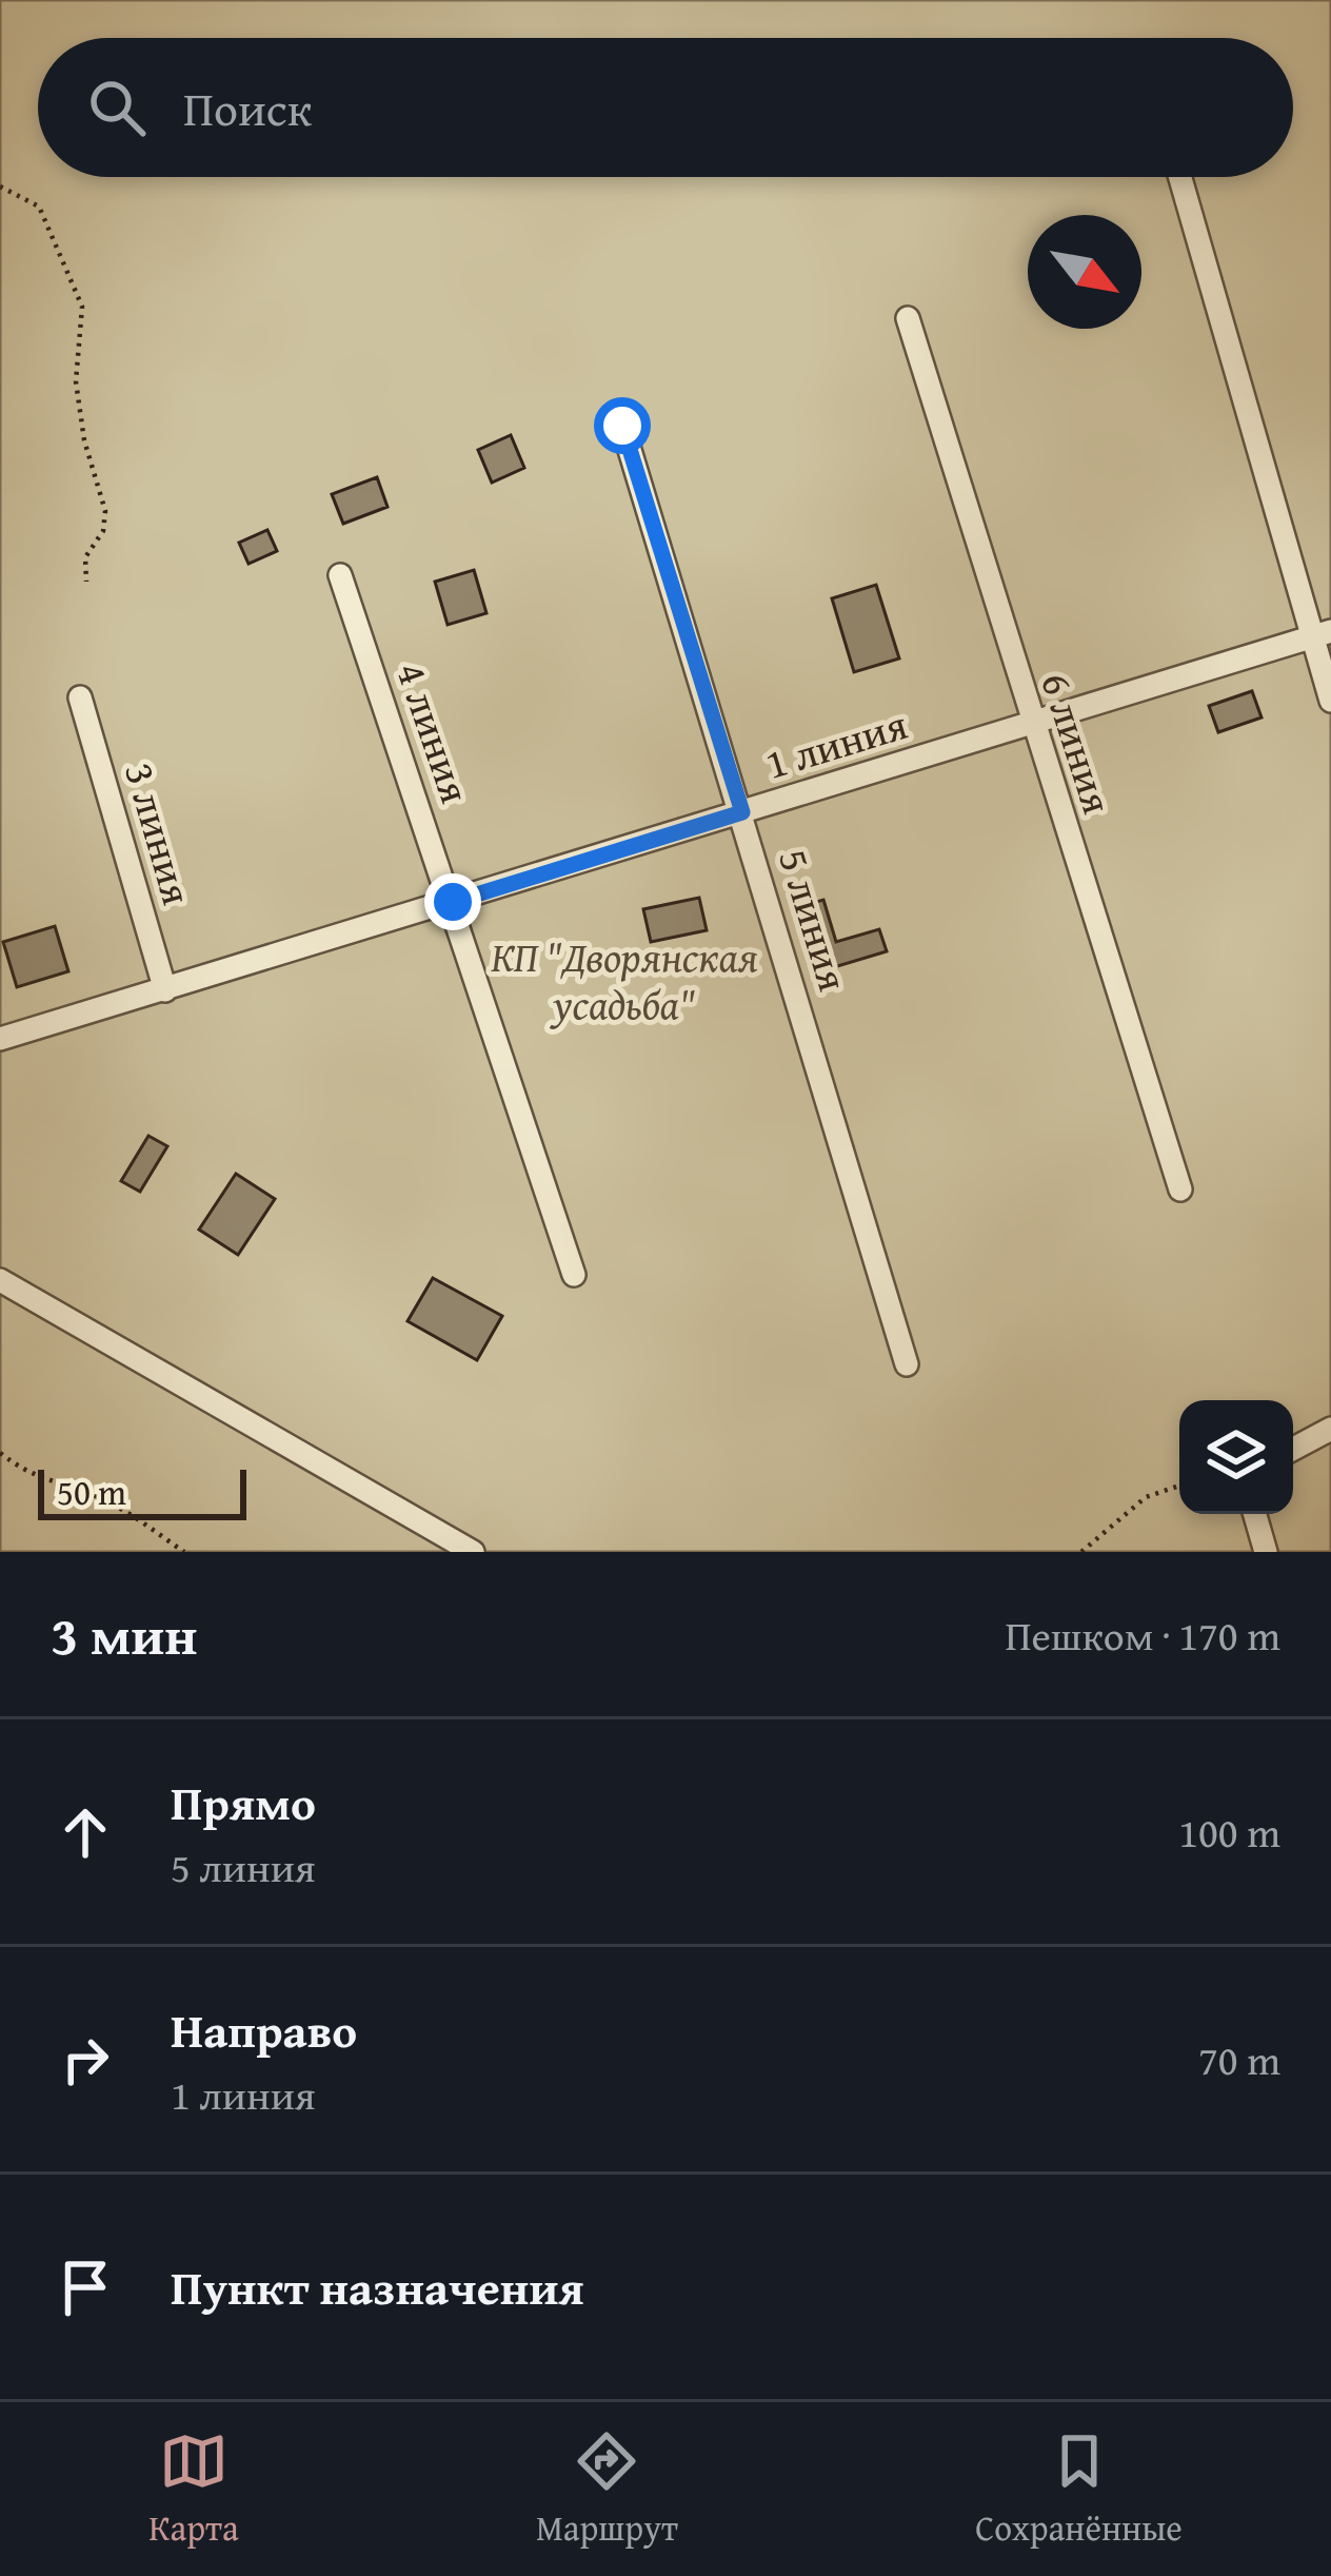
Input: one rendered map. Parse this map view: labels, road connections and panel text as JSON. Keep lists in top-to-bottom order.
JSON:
{
  "streets": {
    "street": [
      "4 линия",
      "6 линия",
      "1 линия",
      "3 линия",
      "5 линия"
    ]
  },
  "crossings": [
    ["4 линия", "1 линия"],
    ["6 линия", "1 линия"],
    ["1 линия", "3 линия"],
    ["1 линия", "5 линия"]
  ],
  "parks": ["КП \"Дворянская усадьба\""],
  "scale_bar": "50 m",
  "north": "bottom right",
  "page": {
    "search": "Поиск",
    "scale": "50 m",
    "heading": ["3 мин", "Пешком · 170 m"],
    "list": [
      ["Прямо", "5 линия", "100 m"],
      ["Направо", "1 линия", "70 m"],
      "Пункт назначения"
    ],
    "nav": ["Карта", "Маршрут", "Сохранённые"]
  }
}
